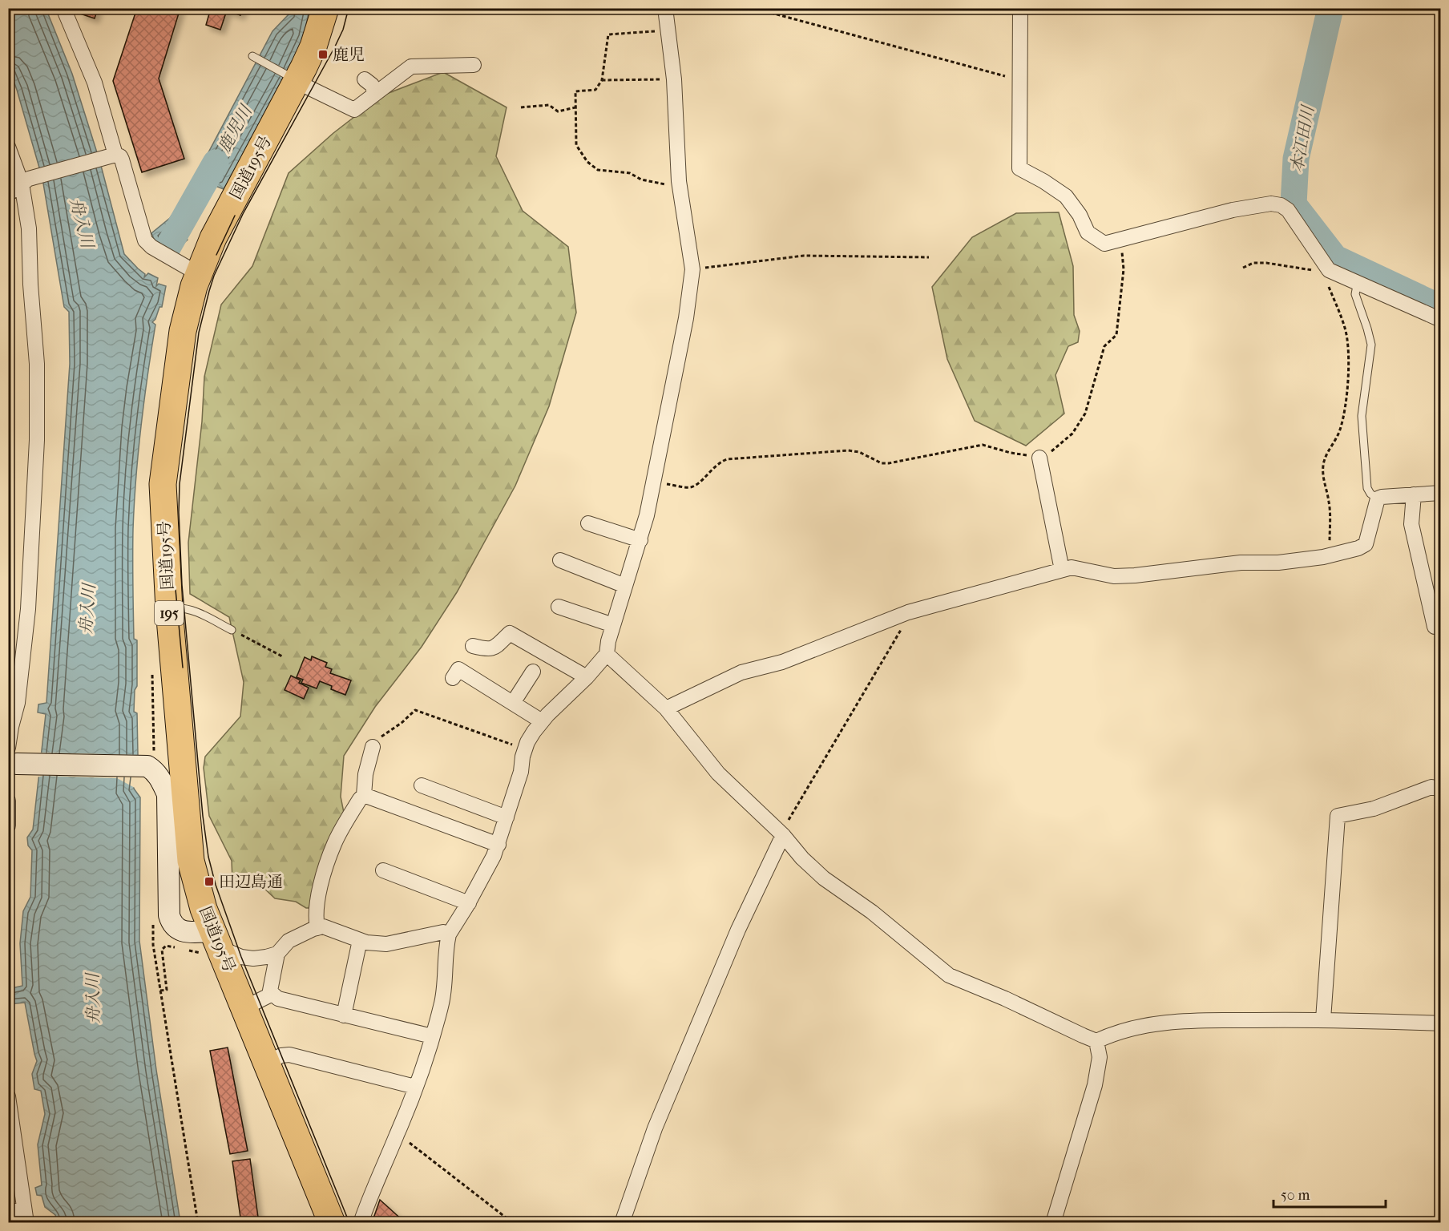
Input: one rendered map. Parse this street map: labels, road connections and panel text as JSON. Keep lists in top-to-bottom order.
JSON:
{
  "streets": {
    "highway": ["国道195号", "195"]
  },
  "water": ["鹿児川", "本江田川", "舟入川"],
  "places": {
    "transit": ["鹿児", "田辺島通"]
  },
  "scale_bar": "50 m"
}
